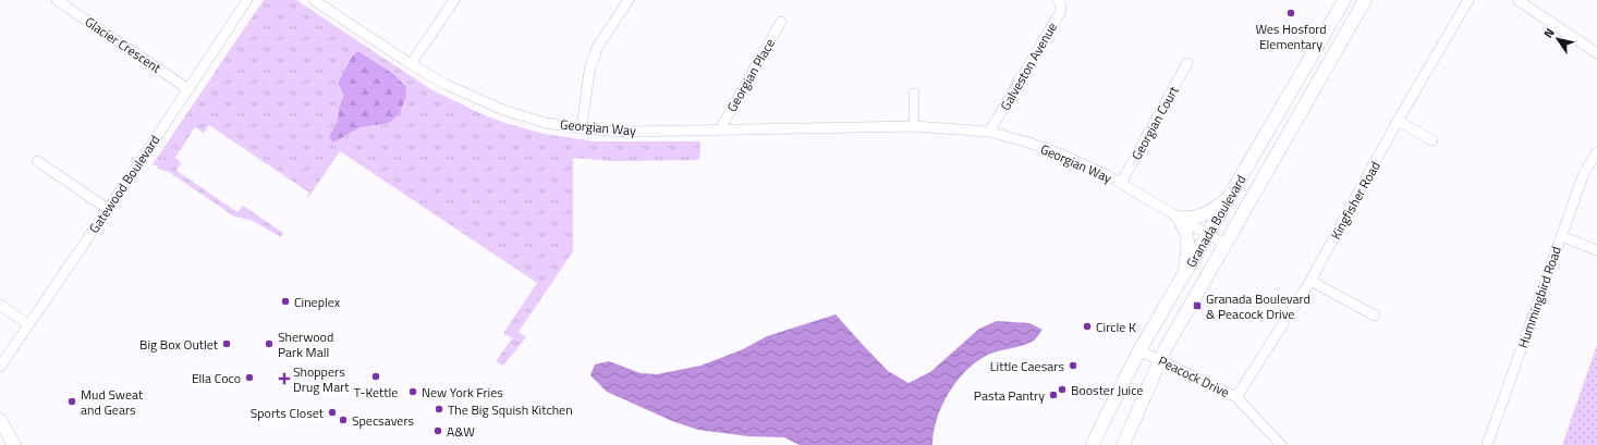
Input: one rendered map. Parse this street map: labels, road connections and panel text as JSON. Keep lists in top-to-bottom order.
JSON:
{
  "streets": {
    "main road": ["Granada Boulevard"],
    "street": [
      "Glacier Crescent",
      "Galveston Avenue",
      "Georgian Place",
      "Georgian Court",
      "Georgian Way",
      "Gatewood Boulevard",
      "Kingfisher Road",
      "Hummingbird Road",
      "Peacock Drive"
    ]
  },
  "crossings": [
    ["Glacier Crescent", "Gatewood Boulevard"],
    ["Galveston Avenue", "Georgian Way"],
    ["Georgian Place", "Georgian Way"],
    ["Georgian Court", "Georgian Way"],
    ["Georgian Way", "Granada Boulevard"],
    ["Kingfisher Road", "Peacock Drive"],
    ["Granada Boulevard", "Peacock Drive"]
  ],
  "places": {
    "other": [
      "Wes Hosford Elementary",
      "Cineplex",
      "Circle K",
      "Big Box Outlet",
      "Sherwood Park Mall",
      "Little Caesars",
      "T-Kettle",
      "Ella Coco",
      "Booster Juice",
      "New York Fries",
      "Pasta Pantry",
      "Mud Sweat and Gears",
      "The Big Squish Kitchen",
      "Sports Closet",
      "Specsavers",
      "A&W"
    ],
    "transit": ["Granada Boulevard & Peacock Drive"],
    "health": ["Shoppers Drug Mart"]
  },
  "north": "top left"
}
